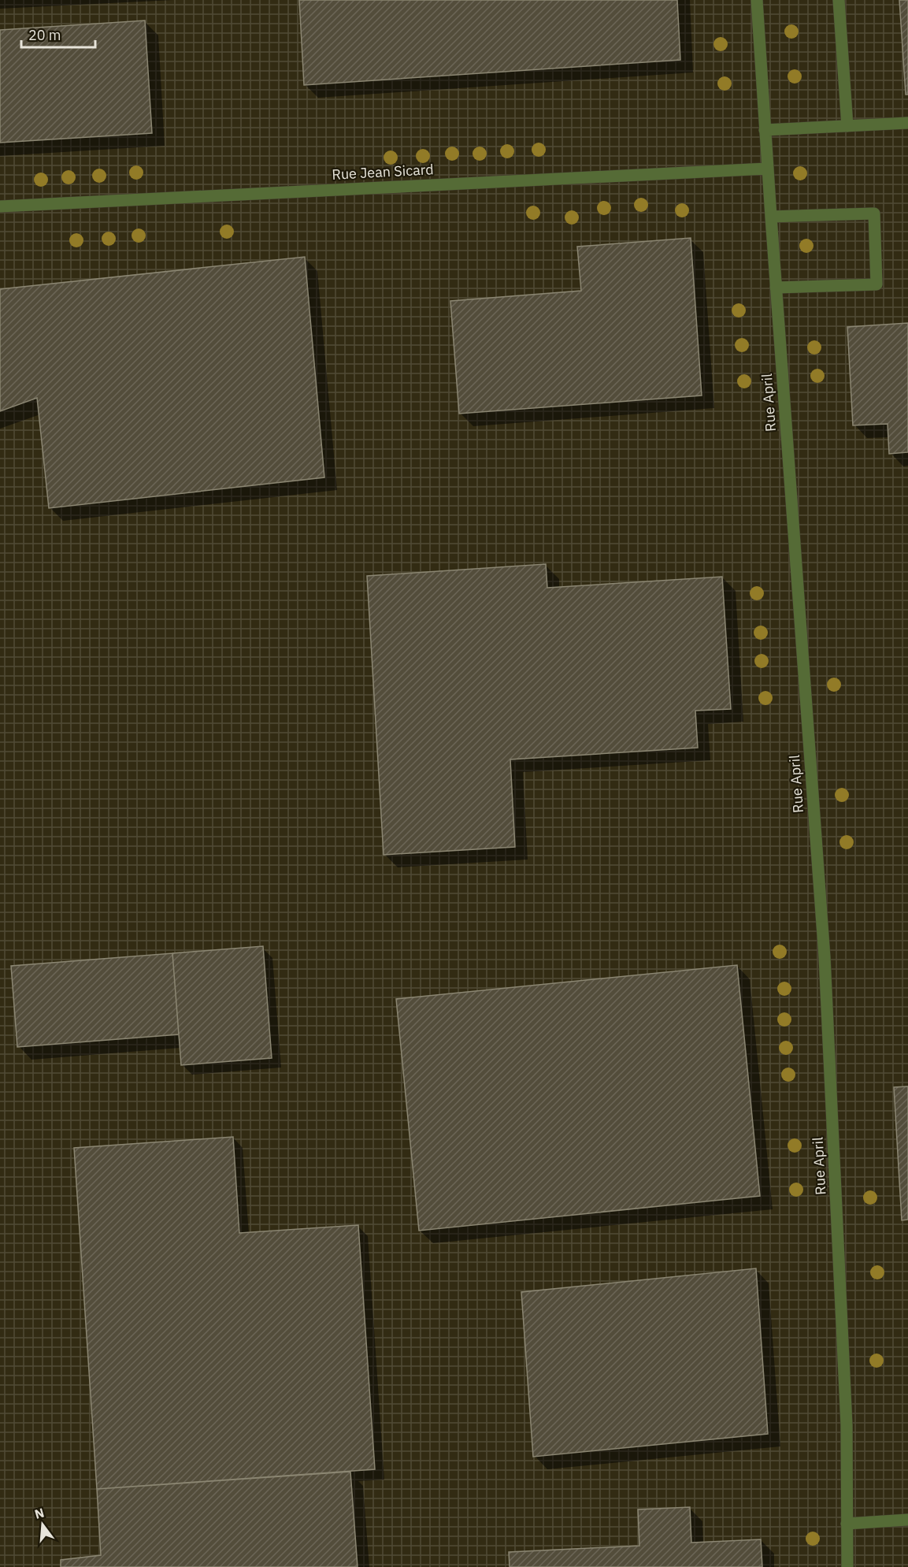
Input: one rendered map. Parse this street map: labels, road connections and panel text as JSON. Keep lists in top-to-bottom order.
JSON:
{
  "streets": {
    "street": ["Rue Jean Sicard", "Rue April"]
  },
  "crossings": [
    ["Rue Jean Sicard", "Rue April"]
  ],
  "scale_bar": "20 m",
  "north": "top"
}
